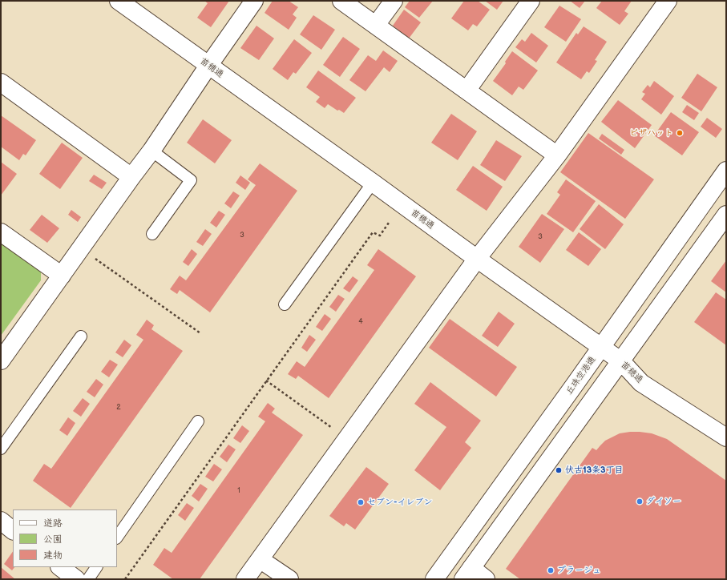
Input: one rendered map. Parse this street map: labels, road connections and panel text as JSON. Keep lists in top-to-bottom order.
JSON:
{
  "streets": {
    "street": ["苗穂通", "丘珠空港通"]
  },
  "crossings": [
    ["苗穂通", "丘珠空港通"]
  ],
  "places": [
    "ピザハット",
    "伏古13条3丁目",
    "ダイソー",
    "セブン-イレブン",
    "プラージュ"
  ],
  "house_numbers": [
    "3",
    "3",
    "4",
    "2",
    "1"
  ],
  "legend": ["道路", "公園", "建物"]
}
